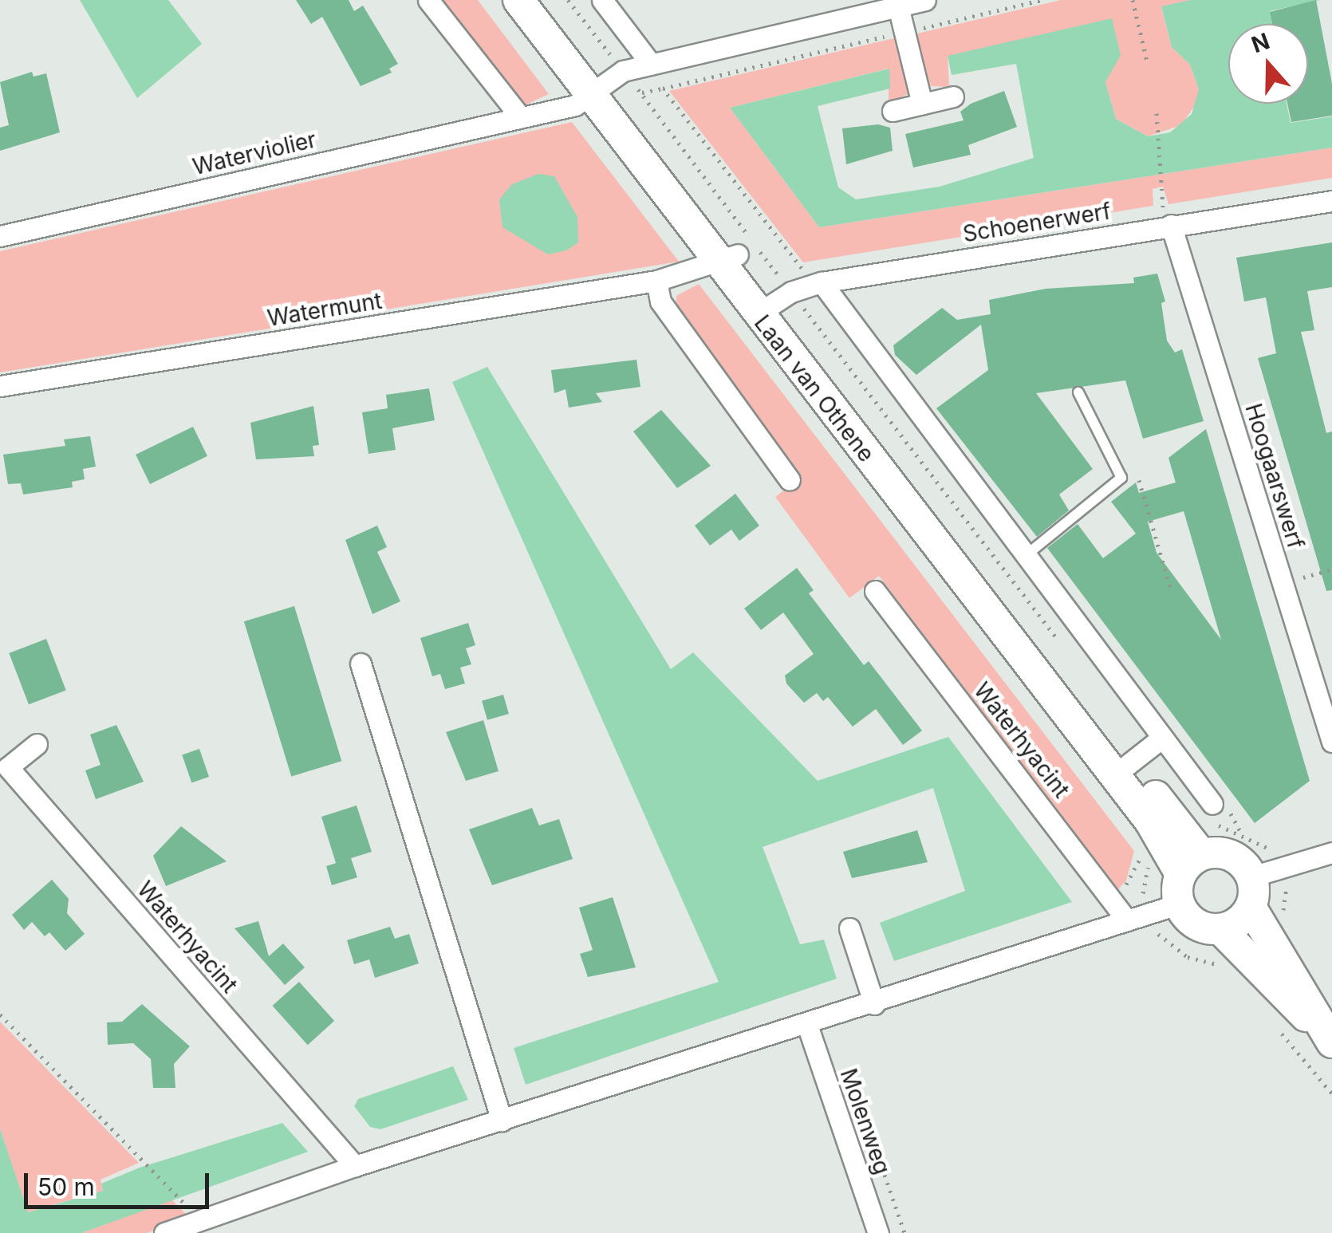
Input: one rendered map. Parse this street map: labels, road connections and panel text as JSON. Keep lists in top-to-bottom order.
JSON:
{
  "streets": {
    "street": [
      "Waterviolier",
      "Schoenerwerf",
      "Watermunt",
      "Laan van Othene",
      "Hoogaarswerf",
      "Waterhyacint",
      "Molenweg"
    ]
  },
  "crossings": [
    ["Waterviolier", "Laan van Othene"],
    ["Schoenerwerf", "Laan van Othene"],
    ["Schoenerwerf", "Hoogaarswerf"],
    ["Watermunt", "Laan van Othene"]
  ],
  "scale_bar": "50 m",
  "north": "top"
}
